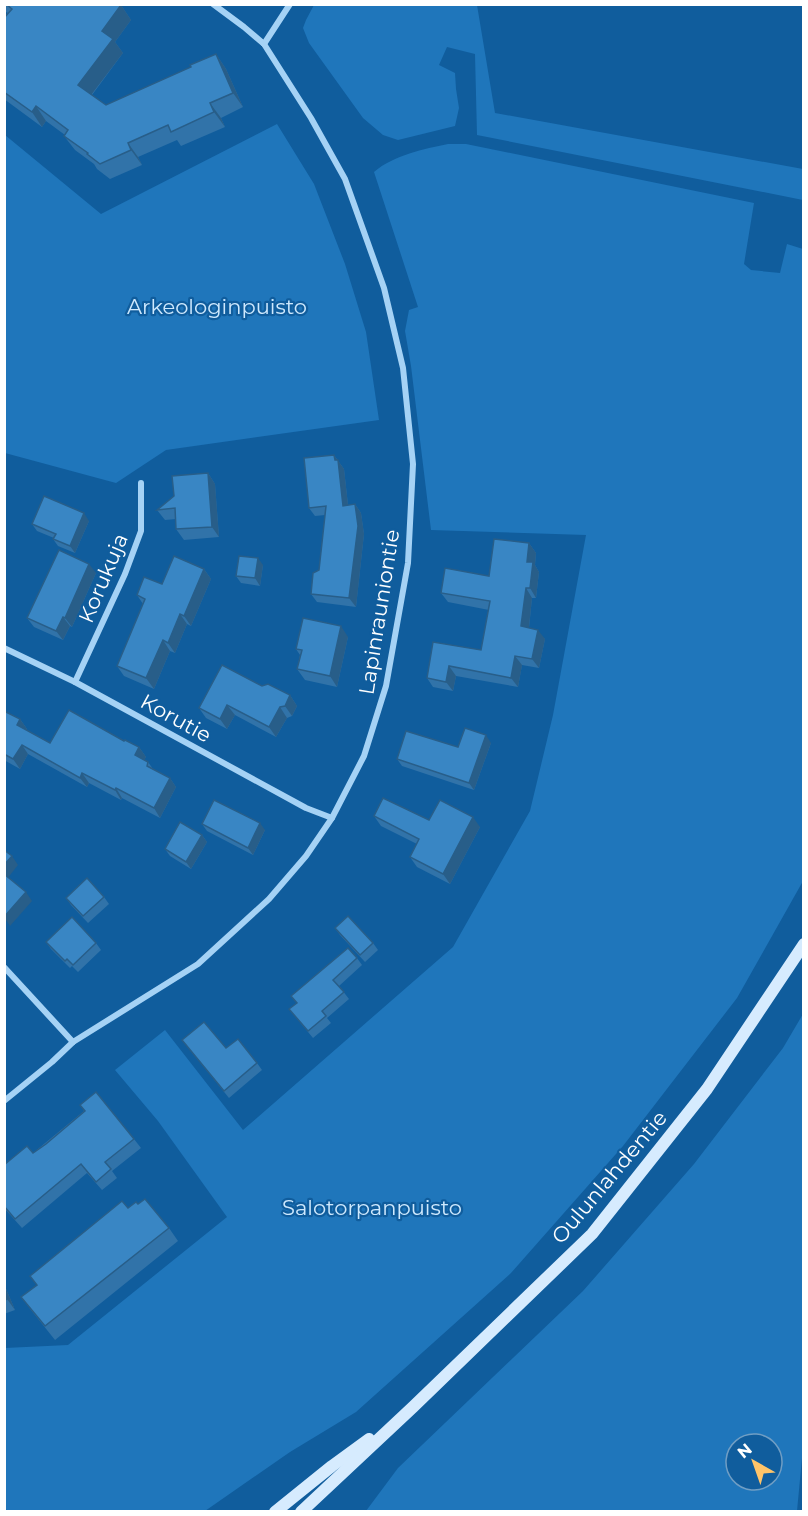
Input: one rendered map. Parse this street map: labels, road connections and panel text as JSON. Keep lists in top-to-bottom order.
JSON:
{
  "streets": {
    "main road": ["Oulunlahdentie"],
    "street": ["Korukuja", "Lapinrauniontie", "Korutie"]
  },
  "crossings": [
    ["Korukuja", "Korutie"],
    ["Lapinrauniontie", "Korutie"]
  ],
  "parks": ["Arkeologinpuisto", "Salotorpanpuisto"],
  "north": "top left"
}
